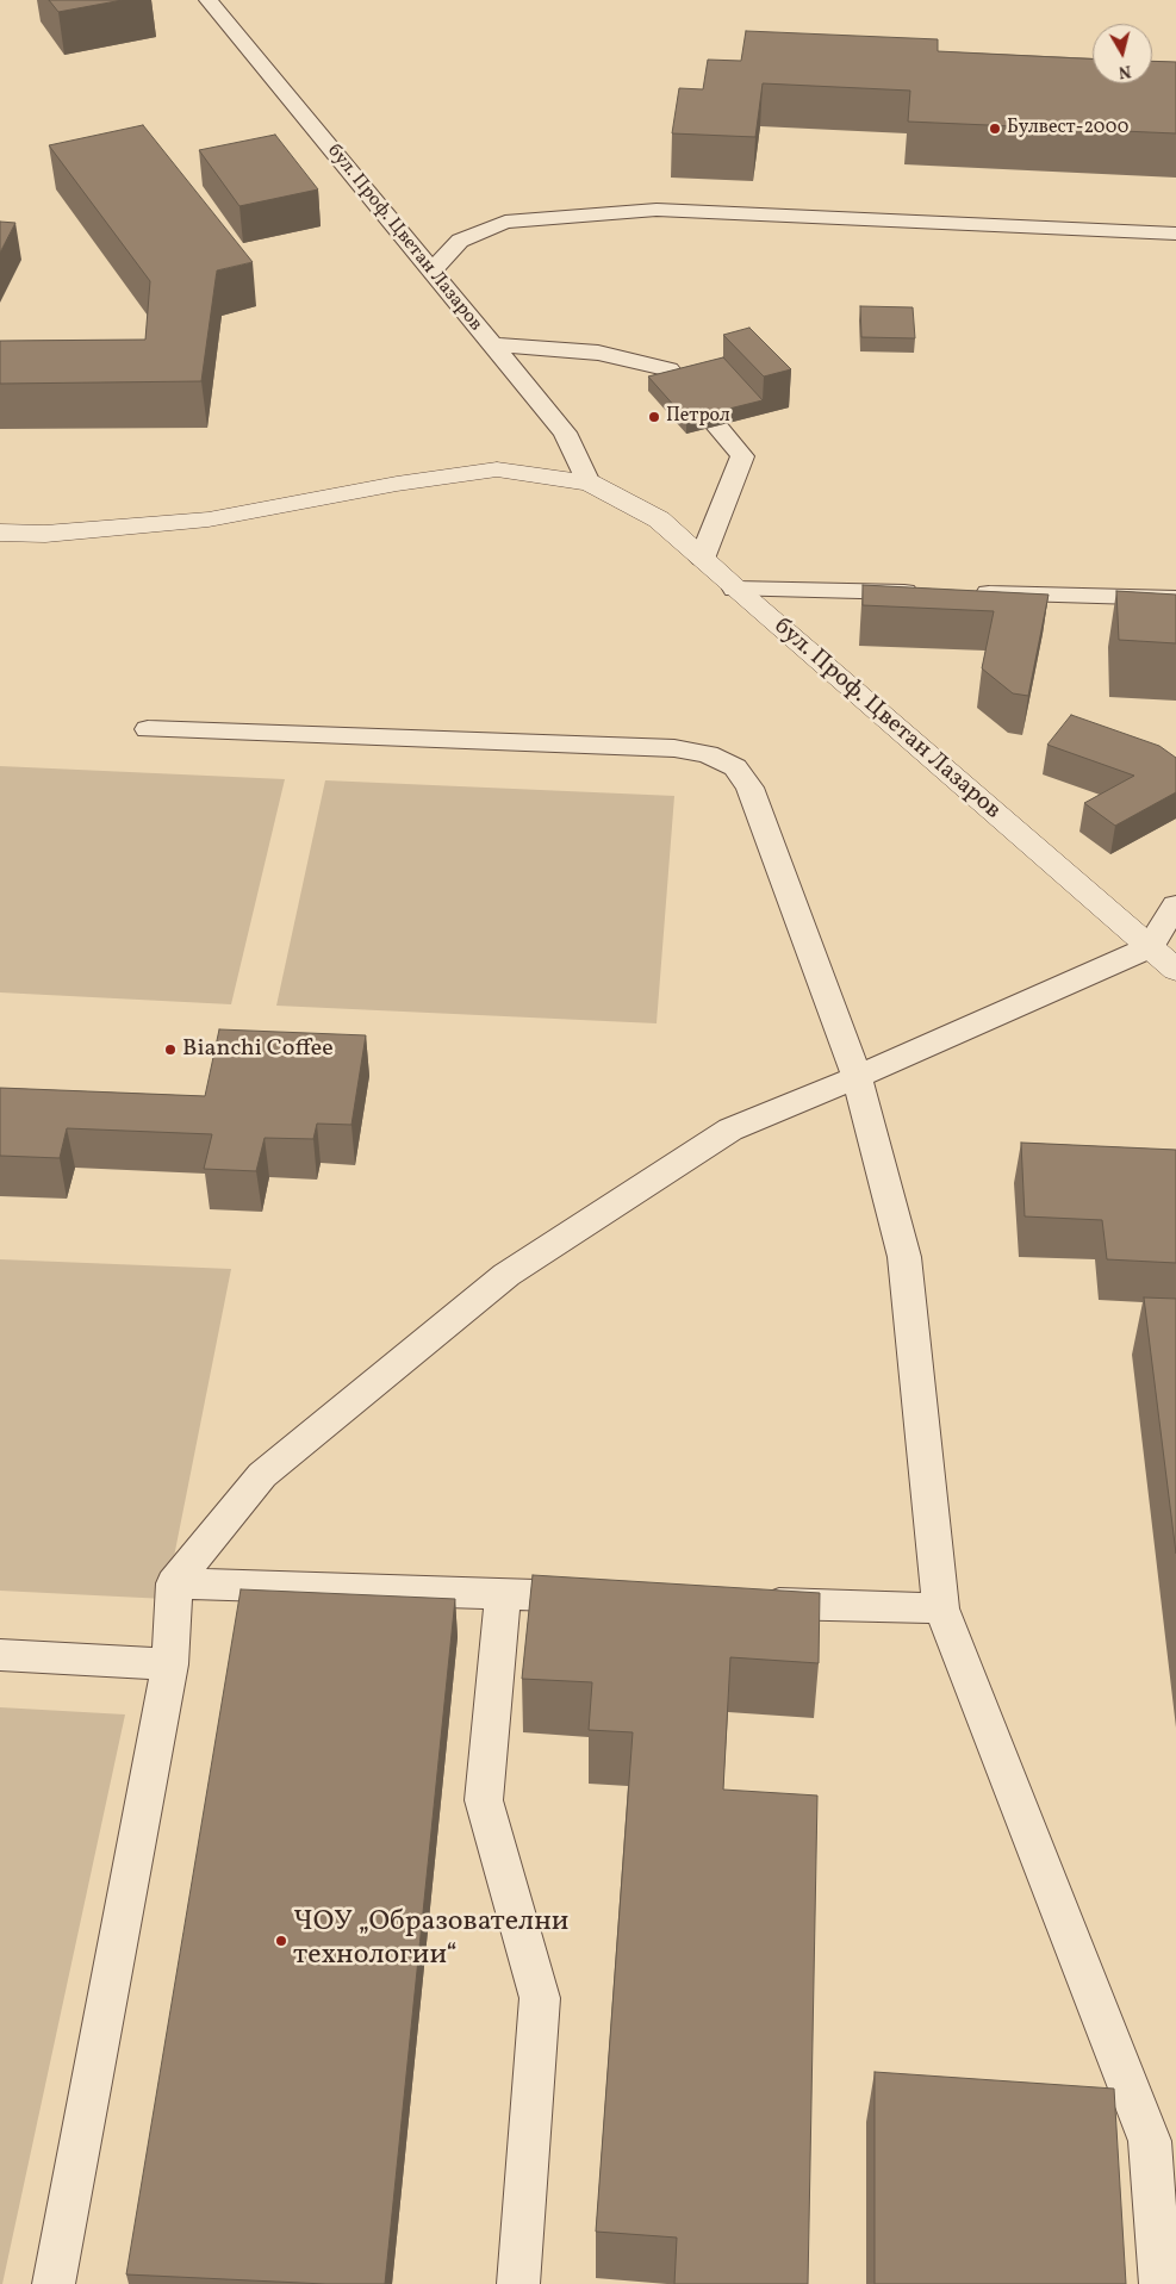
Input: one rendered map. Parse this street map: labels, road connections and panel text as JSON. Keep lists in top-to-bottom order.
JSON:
{
  "streets": {
    "street": ["бул. Проф. Цветан Лазаров"]
  },
  "places": [
    "Булвест-2000",
    "Петрол",
    "Bianchi Coffee",
    "ЧОУ „Образователни технологии“"
  ],
  "north": "bottom"
}
